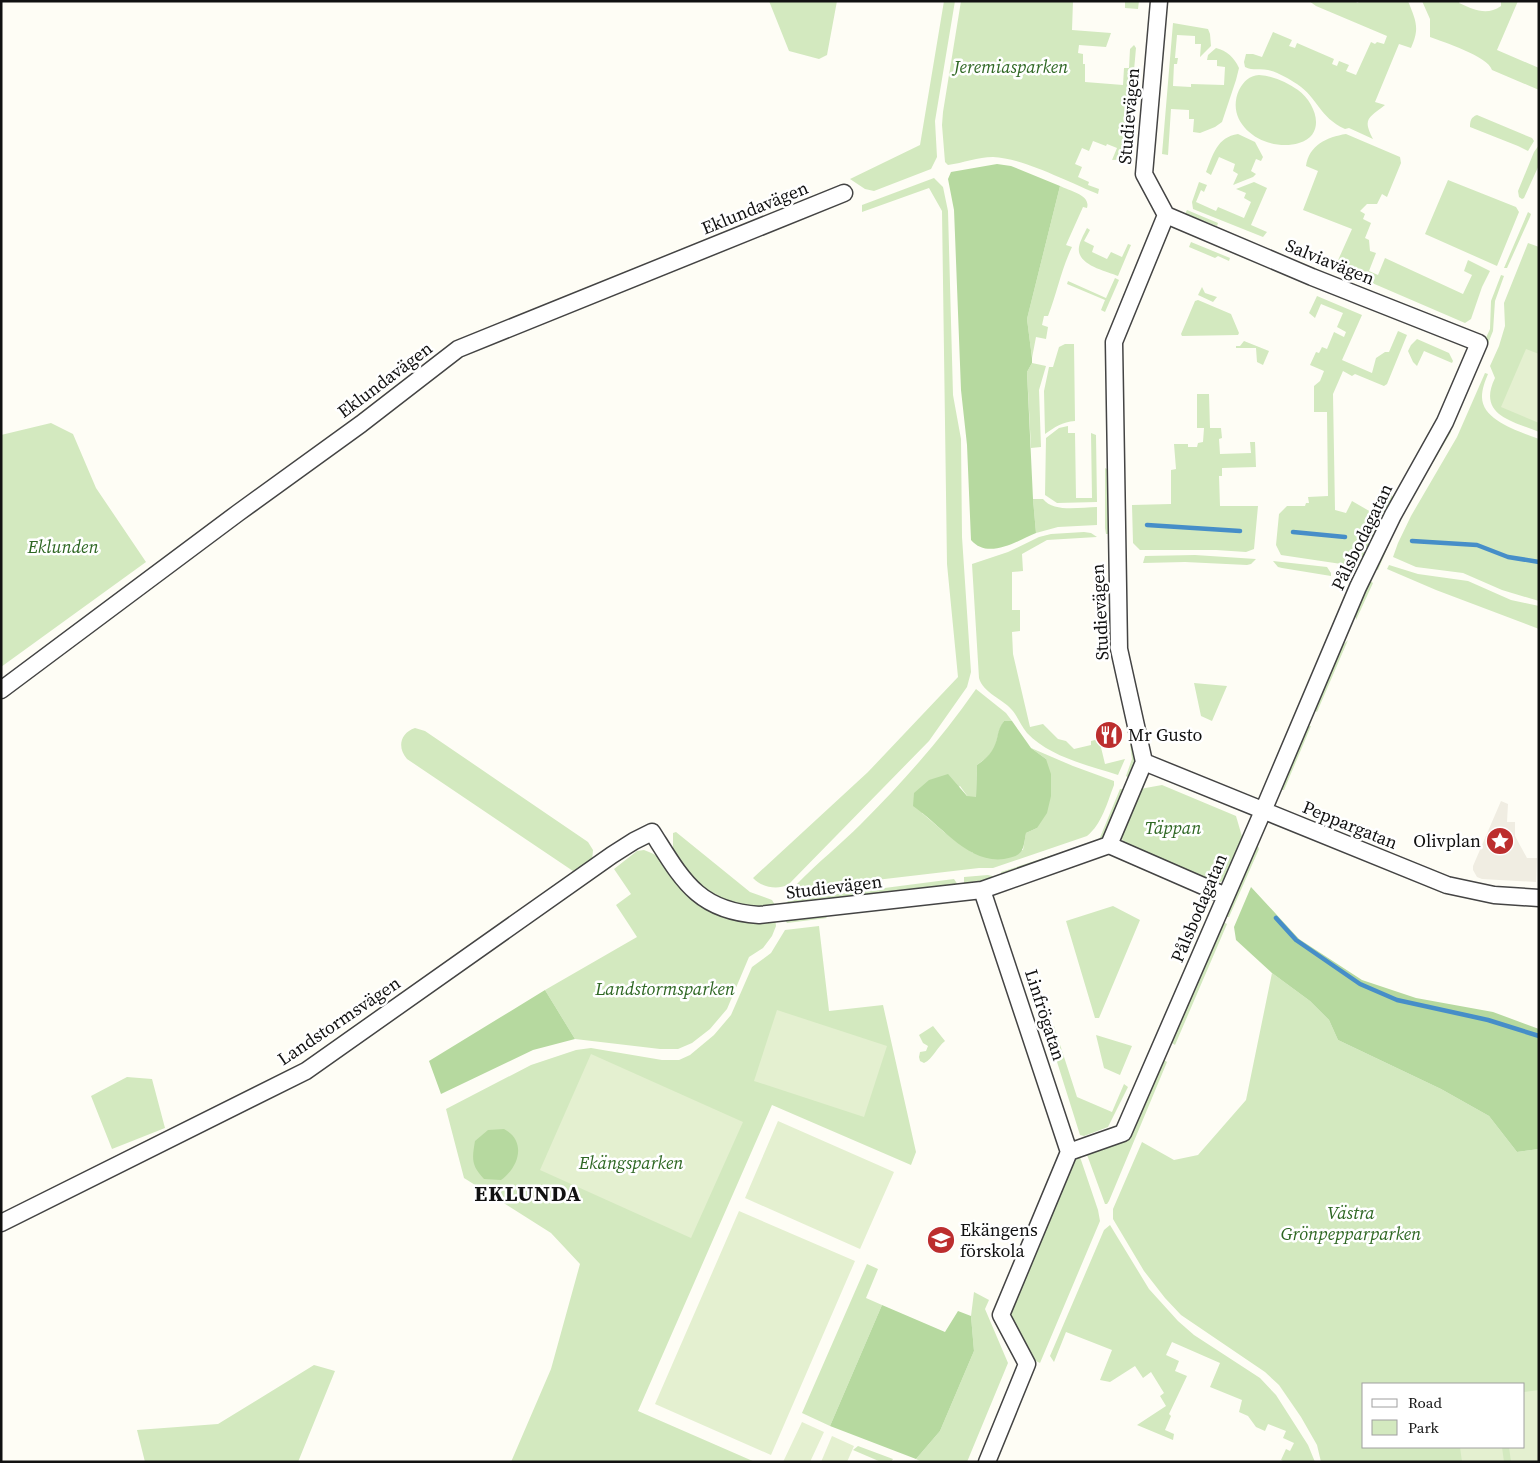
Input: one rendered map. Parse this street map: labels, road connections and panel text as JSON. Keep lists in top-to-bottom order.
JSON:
{
  "streets": {
    "street": [
      "Studievägen",
      "Eklundavägen",
      "Salviavägen",
      "Pålsbodagatan",
      "Peppargatan",
      "Linfrögatan",
      "Landstormsvägen"
    ]
  },
  "crossings": [
    ["Studievägen", "Salviavägen"],
    ["Studievägen", "Linfrögatan"],
    ["Studievägen", "Landstormsvägen"],
    ["Salviavägen", "Pålsbodagatan"],
    ["Pålsbodagatan", "Peppargatan"],
    ["Pålsbodagatan", "Linfrögatan"]
  ],
  "districts": ["EKLUNDA"],
  "parks": [
    "Jeremiasparken",
    "Eklunden",
    "Täppan",
    "Landstormsparken",
    "Ekängsparken",
    "Västra Grönpepparparken"
  ],
  "places": {
    "restaurant": ["Mr Gusto"],
    "place": ["Olivplan"],
    "school or university": ["Ekängens förskola"]
  },
  "legend": ["Road", "Park"]
}
